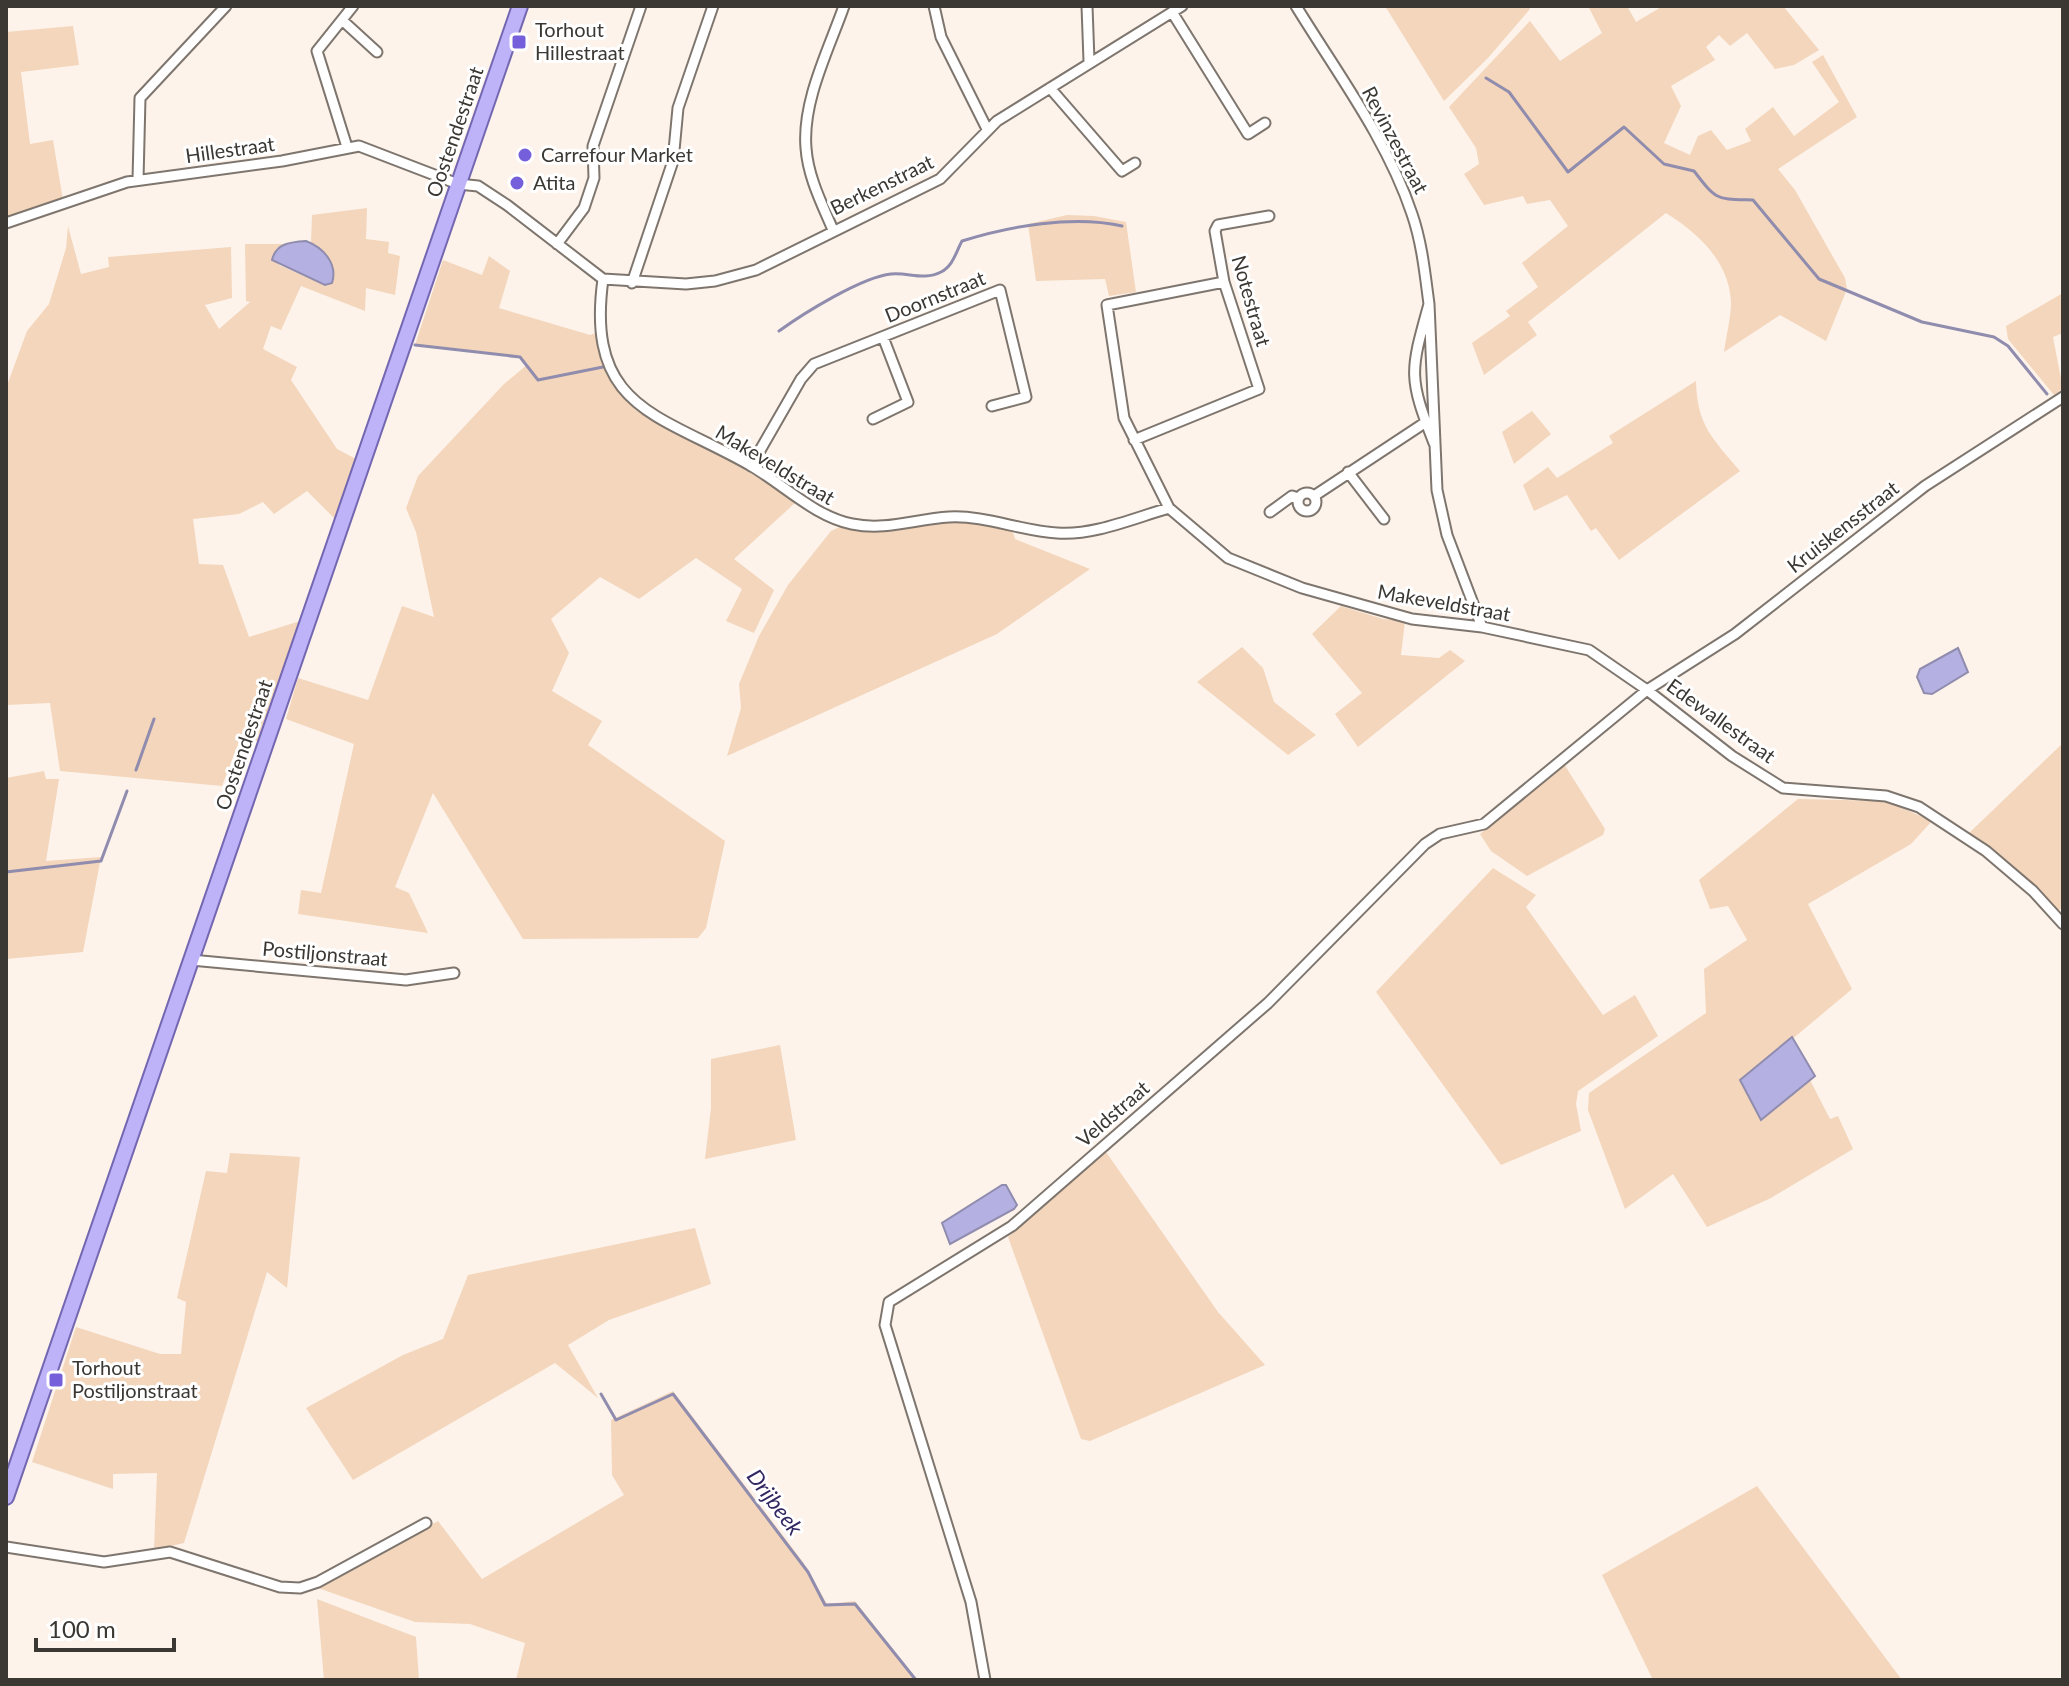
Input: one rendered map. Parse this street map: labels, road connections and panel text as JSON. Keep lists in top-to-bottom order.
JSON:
{
  "streets": {
    "main road": ["Oostendestraat"],
    "street": [
      "Revinzestraat",
      "Hillestraat",
      "Berkenstraat",
      "Doornstraat",
      "Notestraat",
      "Makeveldstraat",
      "Kruiskensstraat",
      "Edewallestraat",
      "Postiljonstraat",
      "Veldstraat"
    ]
  },
  "crossings": [
    ["Oostendestraat", "Hillestraat"],
    ["Oostendestraat", "Postiljonstraat"],
    ["Revinzestraat", "Makeveldstraat"],
    ["Berkenstraat", "Makeveldstraat"],
    ["Doornstraat", "Makeveldstraat"],
    ["Makeveldstraat", "Kruiskensstraat"],
    ["Makeveldstraat", "Edewallestraat"],
    ["Makeveldstraat", "Veldstraat"],
    ["Kruiskensstraat", "Edewallestraat"],
    ["Kruiskensstraat", "Veldstraat"],
    ["Edewallestraat", "Veldstraat"]
  ],
  "water": ["Drijbeek"],
  "places": {
    "transit": ["Torhout Hillestraat", "Torhout Postiljonstraat"],
    "other": ["Carrefour Market", "Atita"]
  },
  "scale_bar": "100 m"
}
